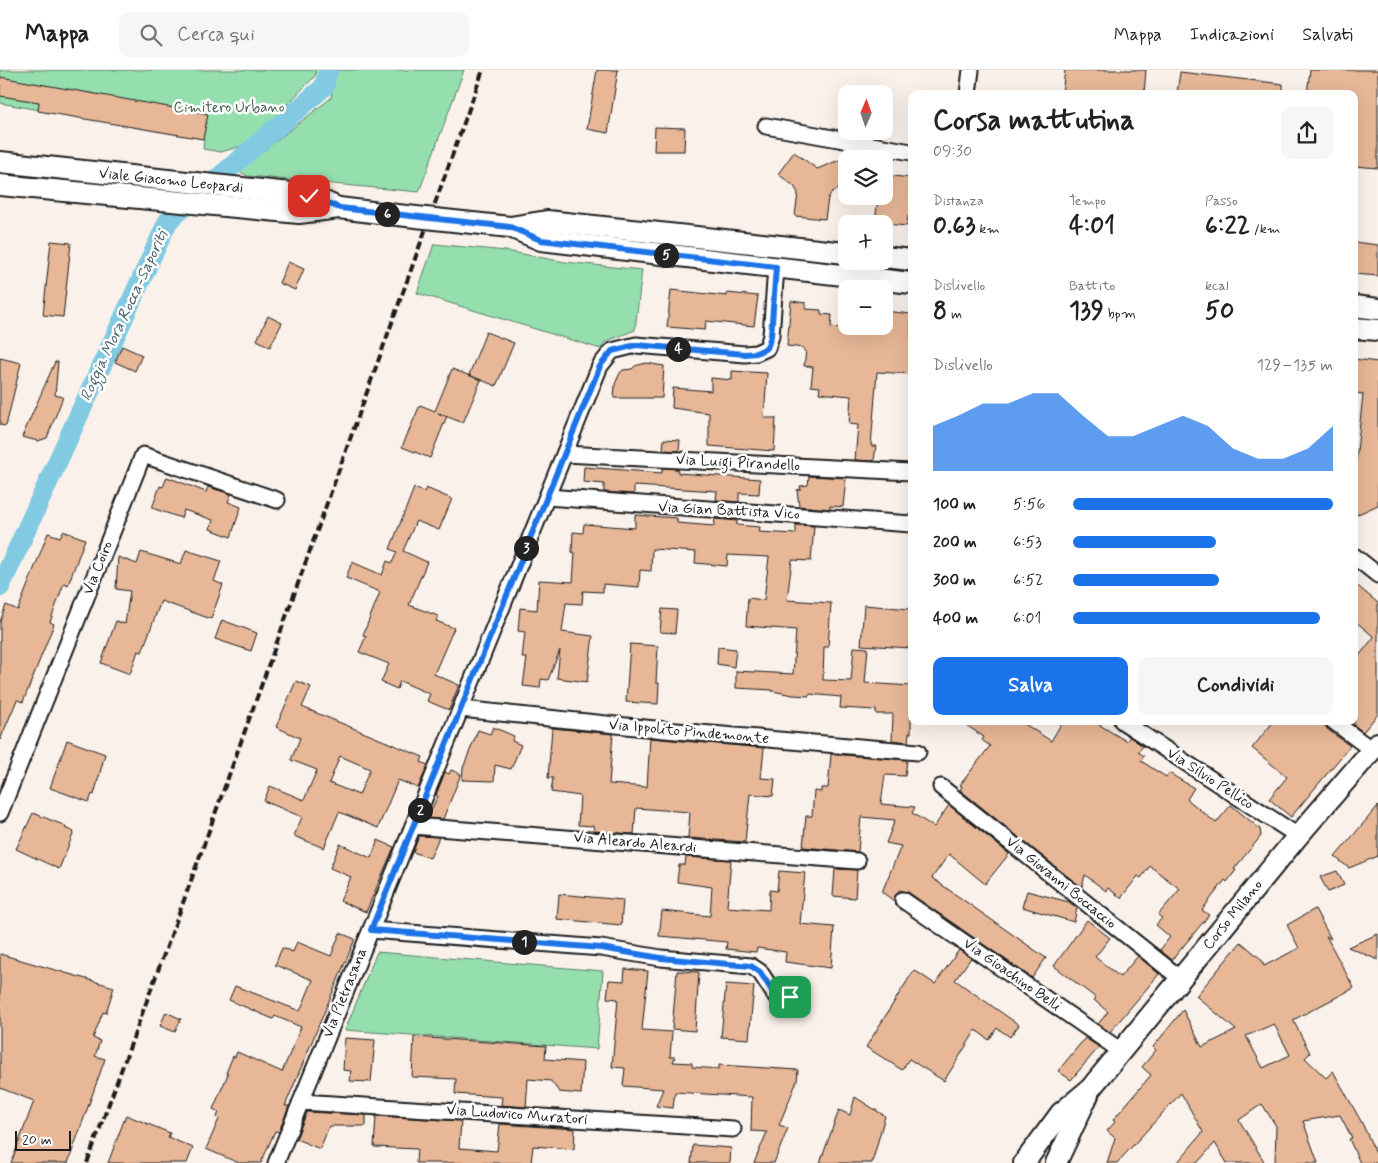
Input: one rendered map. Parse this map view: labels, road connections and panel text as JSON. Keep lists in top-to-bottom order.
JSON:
{
  "streets": {
    "main road": ["Viale Giacomo Leopardi", "Corso Milano"],
    "street": [
      "Via Luigi Pirandello",
      "Via Gian Battista Vico",
      "Via Coiro",
      "Via Ippolito Pindemonte",
      "Via Silvio Pellico",
      "Via Aleardo Aleardi",
      "Via Giovanni Boccaccio",
      "Via Gioachino Belli",
      "Via Pietrasana",
      "Via Ludovico Muratori"
    ]
  },
  "crossings": [
    ["Viale Giacomo Leopardi", "Via Pietrasana"],
    ["Via Luigi Pirandello", "Via Pietrasana"],
    ["Via Gian Battista Vico", "Via Pietrasana"],
    ["Via Ippolito Pindemonte", "Via Pietrasana"],
    ["Via Silvio Pellico", "Corso Milano"],
    ["Via Aleardo Aleardi", "Via Pietrasana"],
    ["Via Giovanni Boccaccio", "Corso Milano"],
    ["Corso Milano", "Via Gioachino Belli"],
    ["Via Pietrasana", "Via Ludovico Muratori"]
  ],
  "water": ["Roggia Mora Rocca-Saporiti"],
  "parks": ["Cimitero Urbano"],
  "scale_bar": "20 m",
  "north": "top",
  "page": {
    "header": "Mappa",
    "search": "Cerca qui",
    "nav": ["Mappa", "Indicazioni", "Salvati"],
    "map_buttons": ["+", "−"],
    "heading": ["Corsa mattutina", "09:30"],
    "stats": [
      ["Distanza", "0.63 km"],
      ["Tempo", "4:01"],
      ["Passo", "6:22 /km"],
      ["Dislivello", "8 m"],
      ["Battito", "139 bpm"],
      ["kcal", "50"]
    ],
    "pins": [
      "6",
      "5",
      "4",
      "3",
      "2",
      "1"
    ],
    "chart": ["Dislivello", "129–135 m"],
    "list": [
      {
        "name": "100 m",
        "note": "5:56"
      },
      {
        "name": "200 m",
        "note": "6:53"
      },
      {
        "name": "300 m",
        "note": "6:52"
      },
      {
        "name": "400 m",
        "note": "6:01"
      }
    ],
    "buttons": ["Salva", "Condividi"],
    "scale": "20 m"
  }
}
